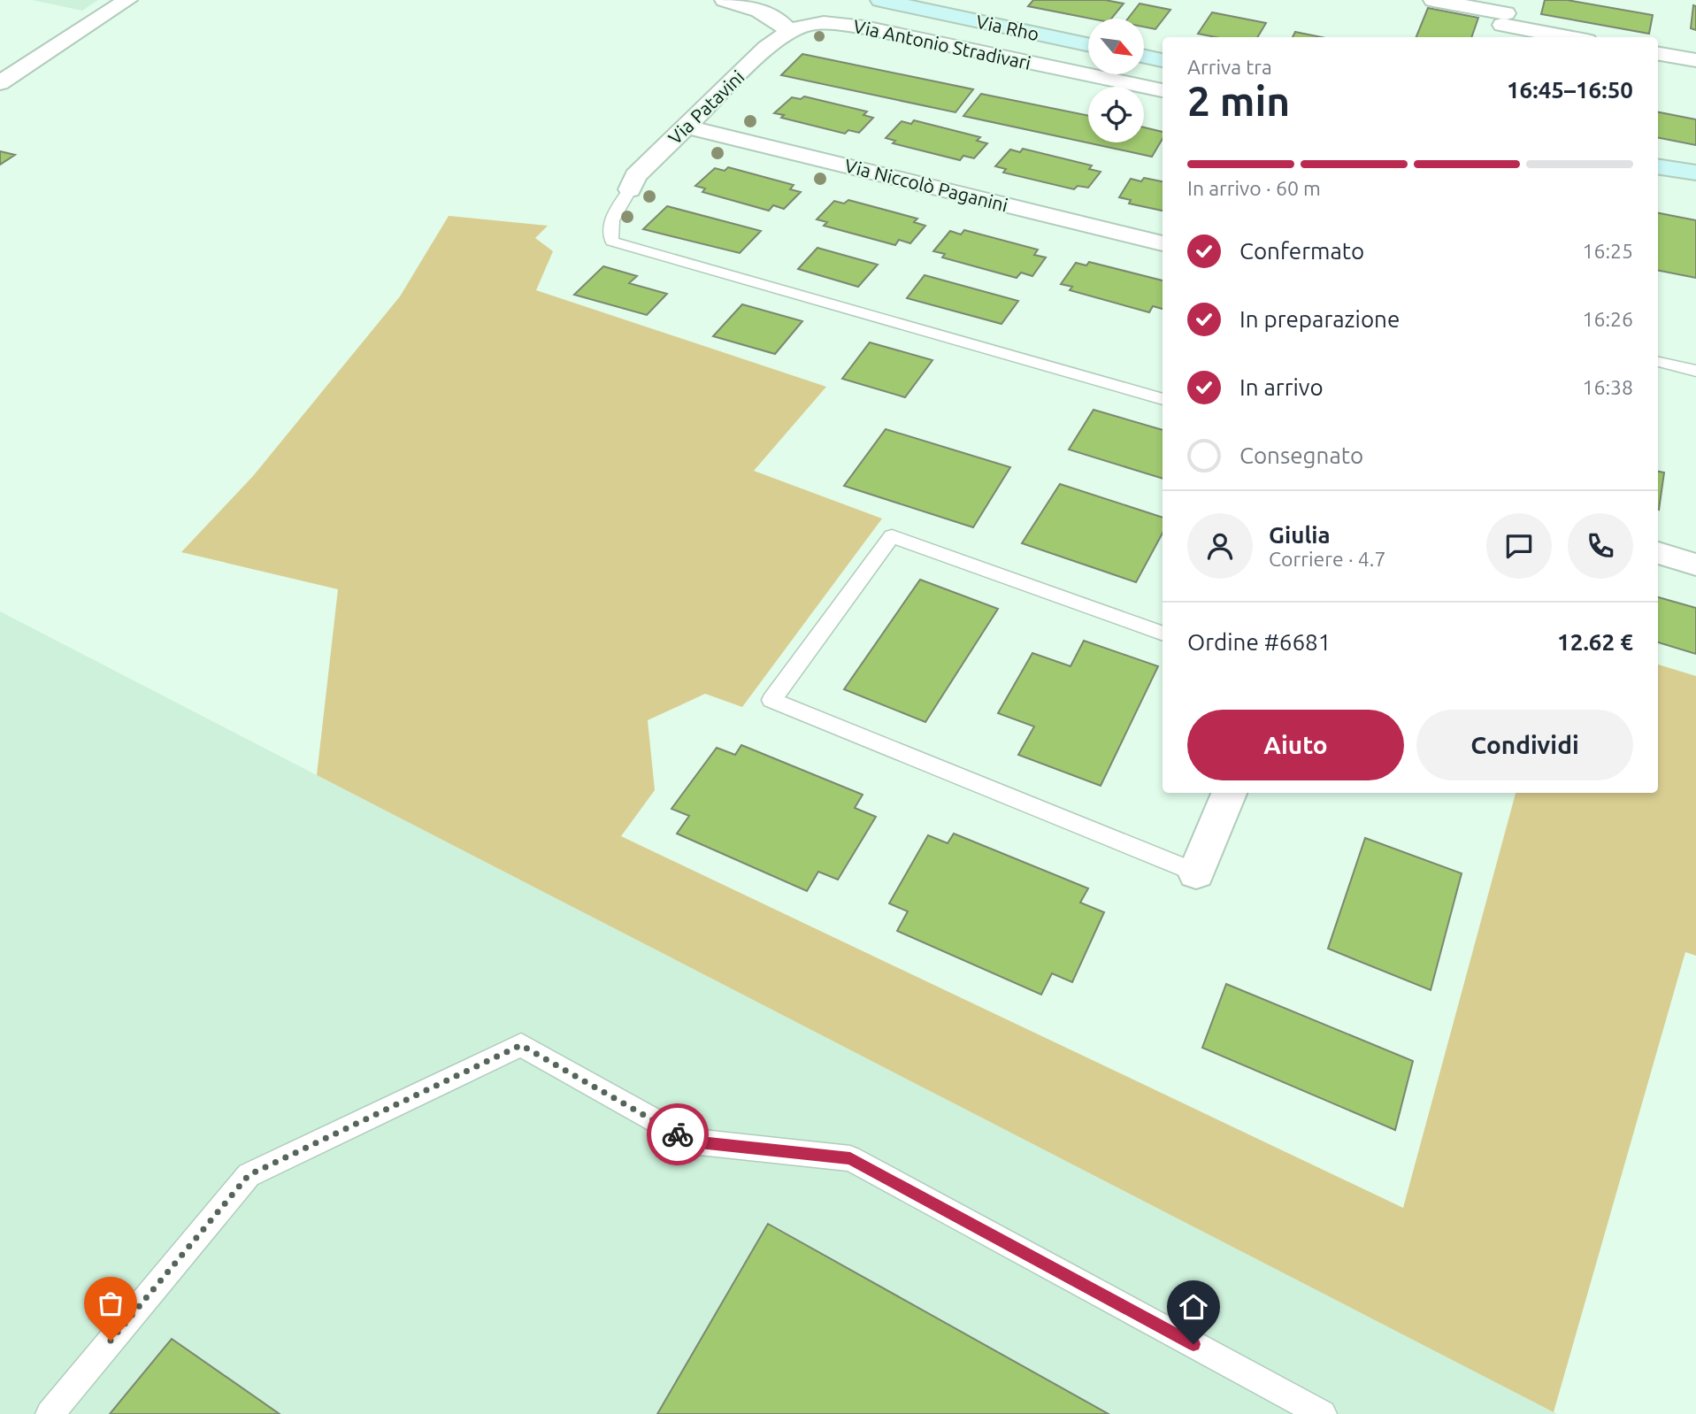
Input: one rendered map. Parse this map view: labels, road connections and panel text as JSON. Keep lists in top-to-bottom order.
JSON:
{
  "streets": {
    "main road": ["Via Rho"],
    "street": ["Via Antonio Stradivari", "Via Patavini", "Via Niccolò Paganini"]
  },
  "crossings": [
    ["Via Antonio Stradivari", "Via Patavini"],
    ["Via Patavini", "Via Niccolò Paganini"]
  ],
  "north": "bottom right",
  "page": {
    "heading": ["2 min", "Arriva tra", "16:45–16:50"],
    "panel": [
      "Giulia",
      "Corriere · 4.7",
      "Ordine #6681",
      "12.62 €"
    ],
    "bar": "In arrivo · 60 m",
    "list": [
      ["Confermato", "16:25"],
      ["In preparazione", "16:26"],
      ["In arrivo", "16:38"],
      "Consegnato"
    ],
    "buttons": ["Aiuto", "Condividi"]
  }
}
